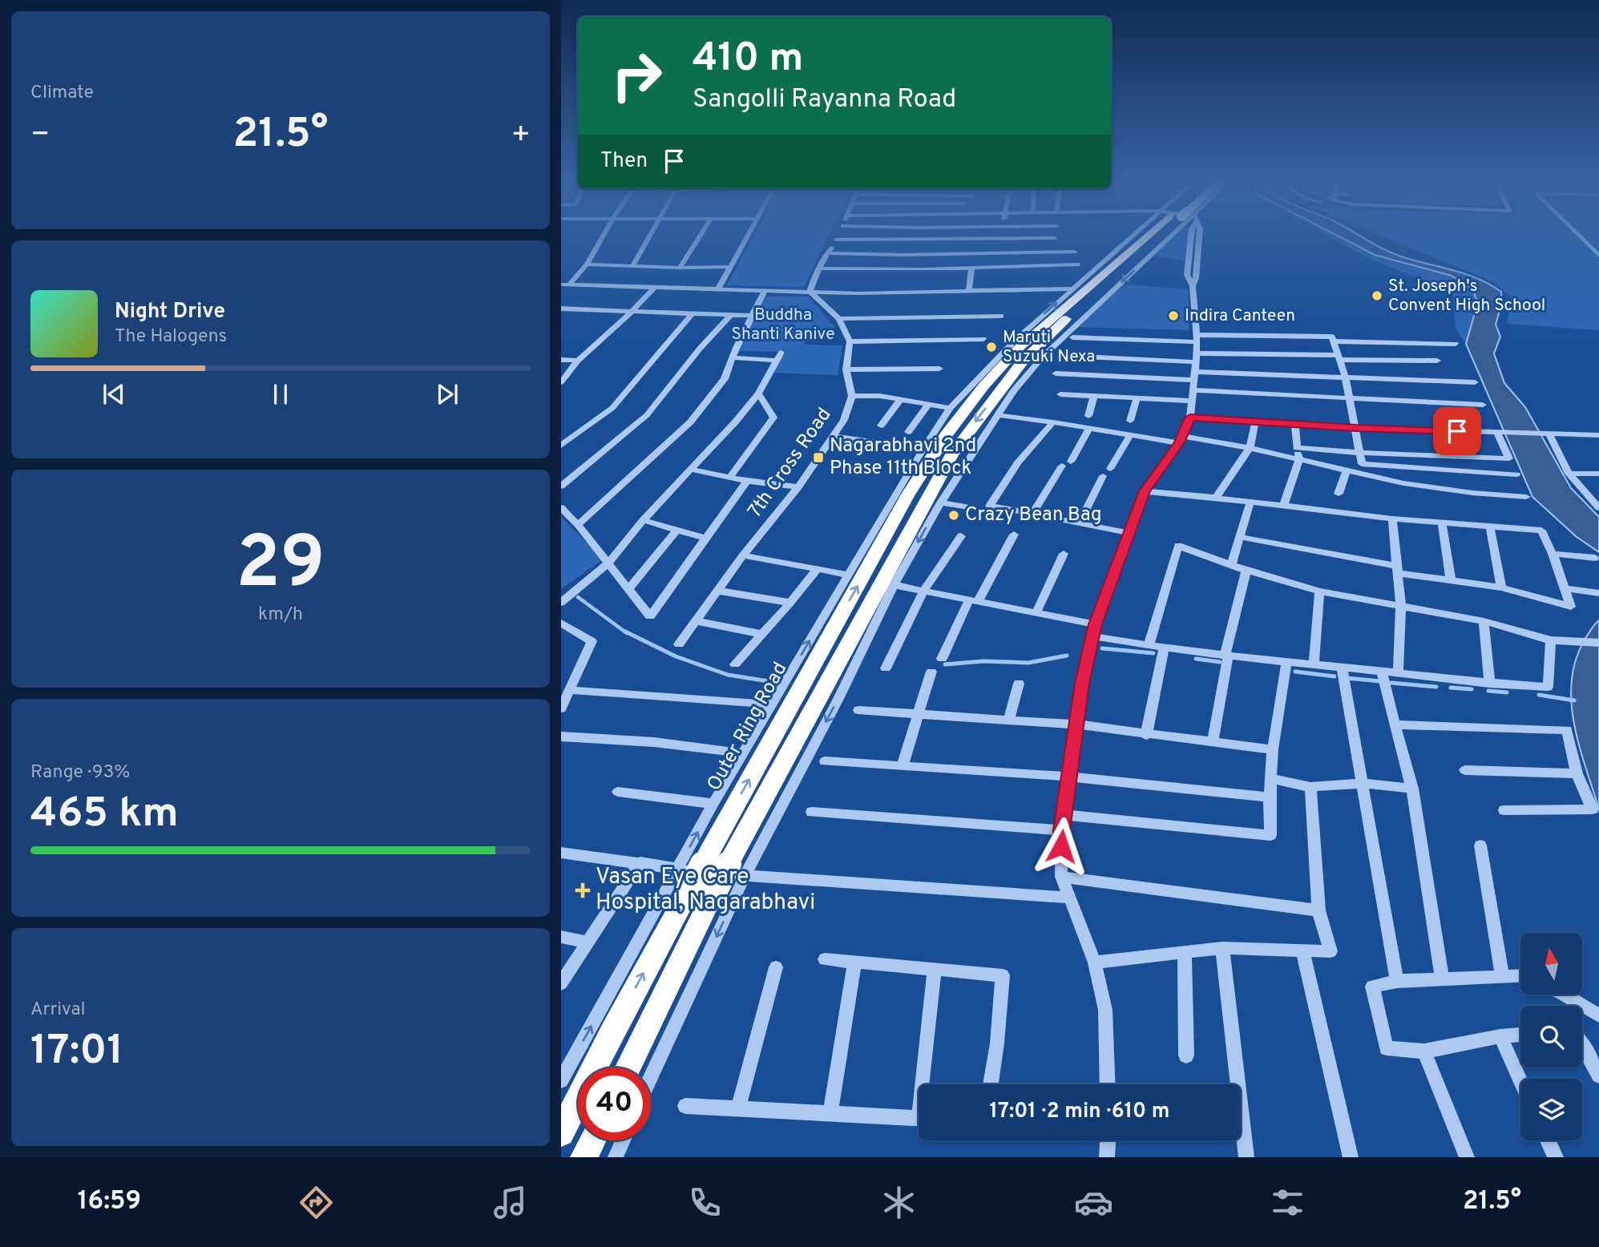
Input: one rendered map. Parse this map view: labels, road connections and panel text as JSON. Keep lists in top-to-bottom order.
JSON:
{
  "streets": {
    "highway": ["Outer Ring Road"],
    "street": ["7th Cross Road"]
  },
  "parks": ["Buddha Shanti Kanive"],
  "places": {
    "other": [
      "St. Joseph's Convent High School",
      "Indira Canteen",
      "Maruti Suzuki Nexa",
      "Crazy Bean Bag"
    ],
    "transit": ["Nagarabhavi 2nd Phase 11th Block"],
    "health": ["Vasan Eye Care Hospital, Nagarabhavi"]
  },
  "north": "top",
  "page": {
    "tile": [
      "Climate",
      ["29", "km/h"],
      ["Range · 93%", "465 km"],
      ["Arrival", "17:01"]
    ],
    "turn": ["410 m", "Sangolli Rayanna Road"],
    "heat": ["−", "21.5°", "+"],
    "then": "Then",
    "song": ["Night Drive", "The Halogens"],
    "limit": "40",
    "trip": "17:01 · 2 min · 610 m",
    "tabs": ["16:59", "21.5°"]
  }
}
